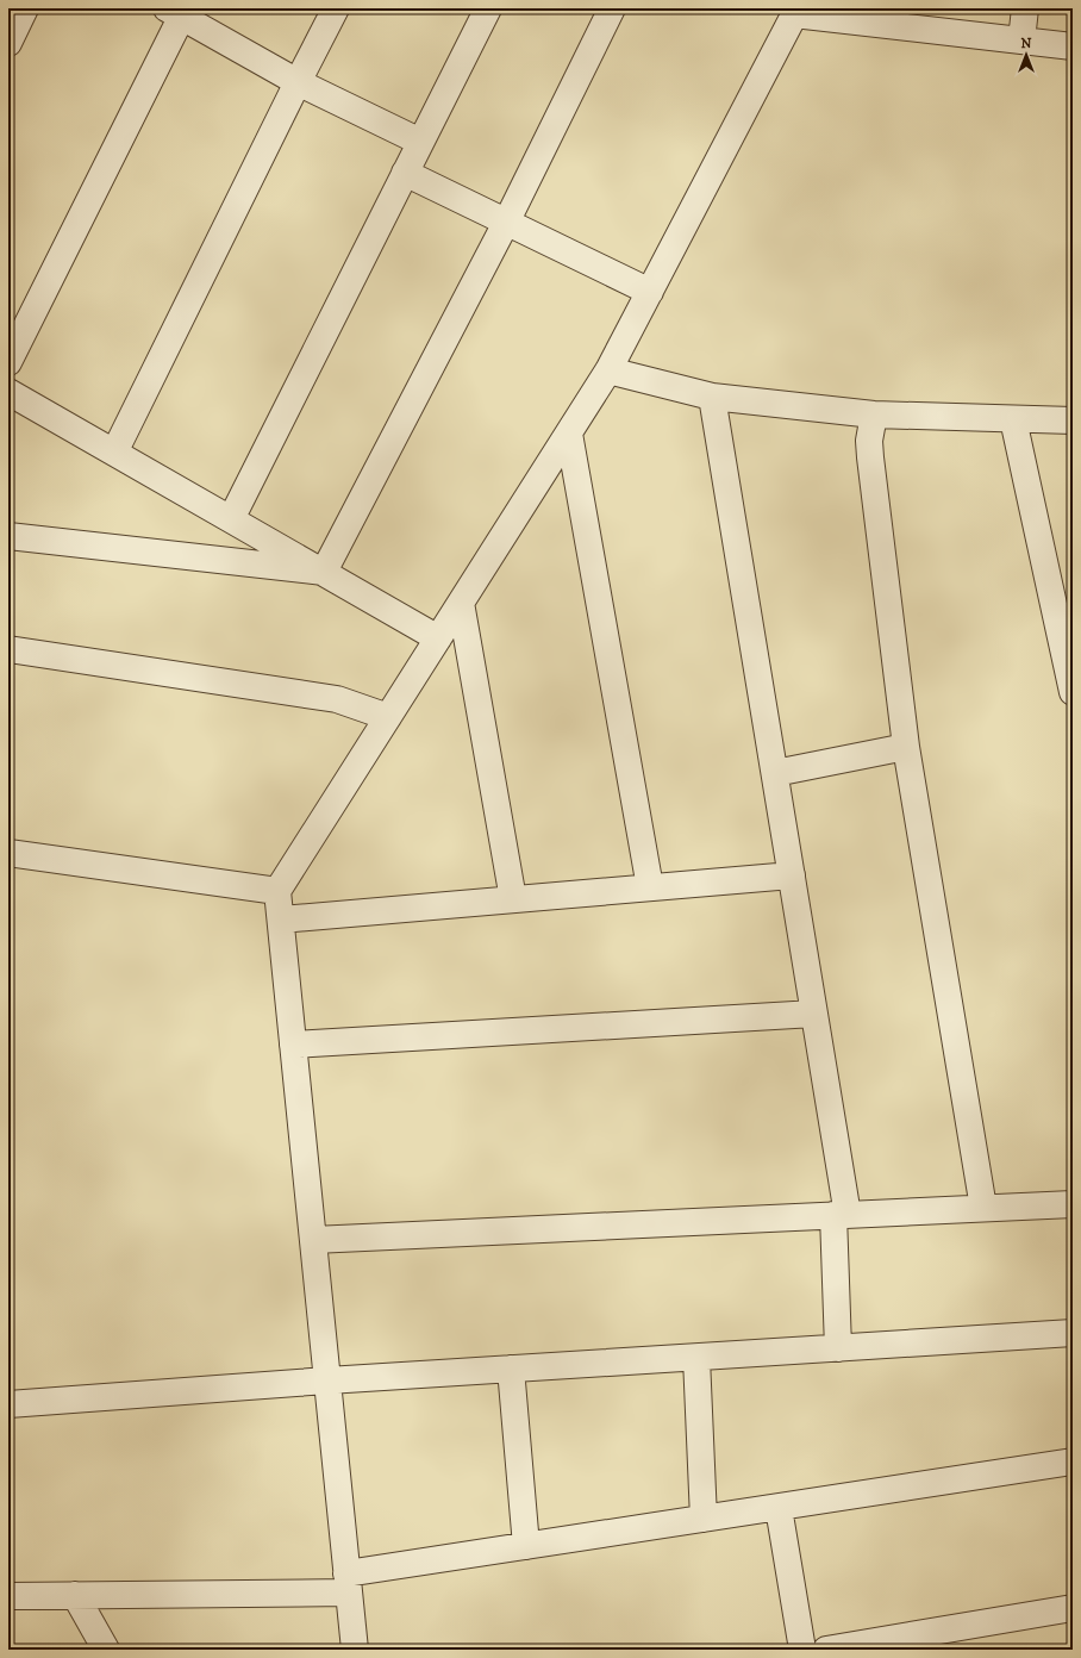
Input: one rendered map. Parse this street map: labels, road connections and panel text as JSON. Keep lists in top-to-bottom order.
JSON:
{
  "north": "top"
}
